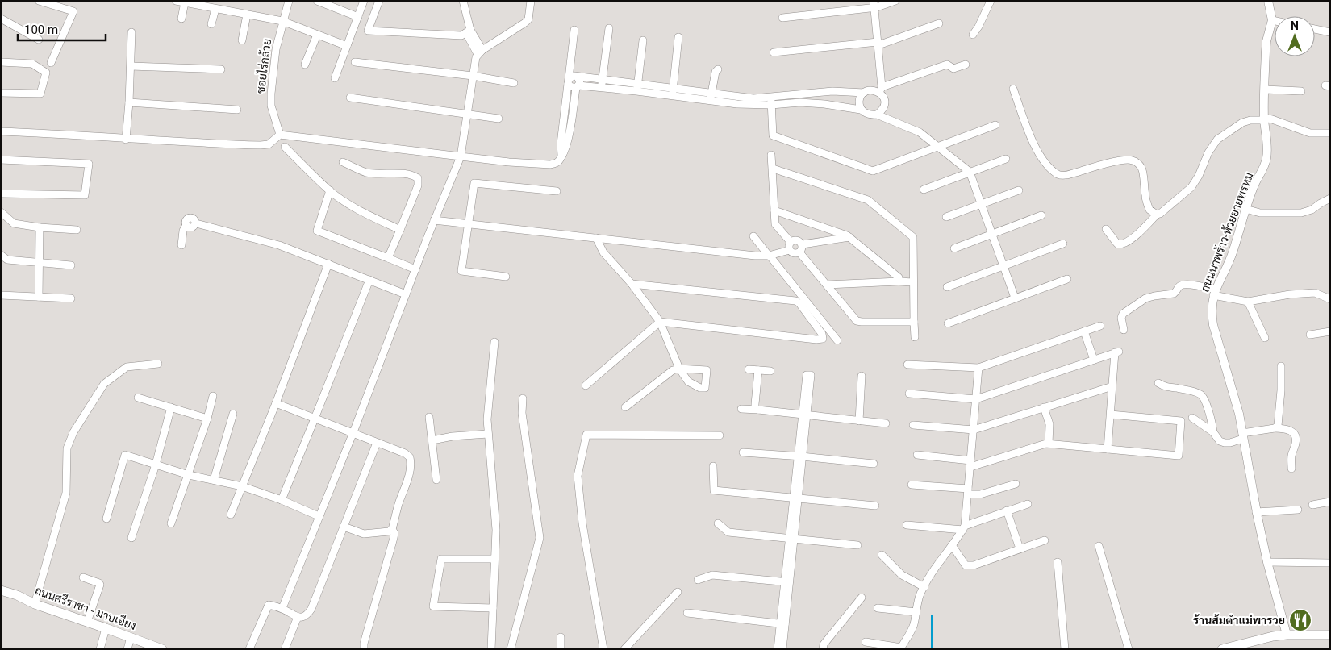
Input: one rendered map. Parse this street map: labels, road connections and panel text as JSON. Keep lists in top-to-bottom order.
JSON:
{
  "streets": {
    "main road": ["ถนนศรีราชา - มาบเอียง"],
    "street": ["ซอยไร่กล้วย", "ถนนนาพร้าว-ห้วยยายพรหม"]
  },
  "places": {
    "restaurant": ["ร้านส้มตำแม่พารวย"]
  },
  "scale_bar": "100 m",
  "north": "top"
}
